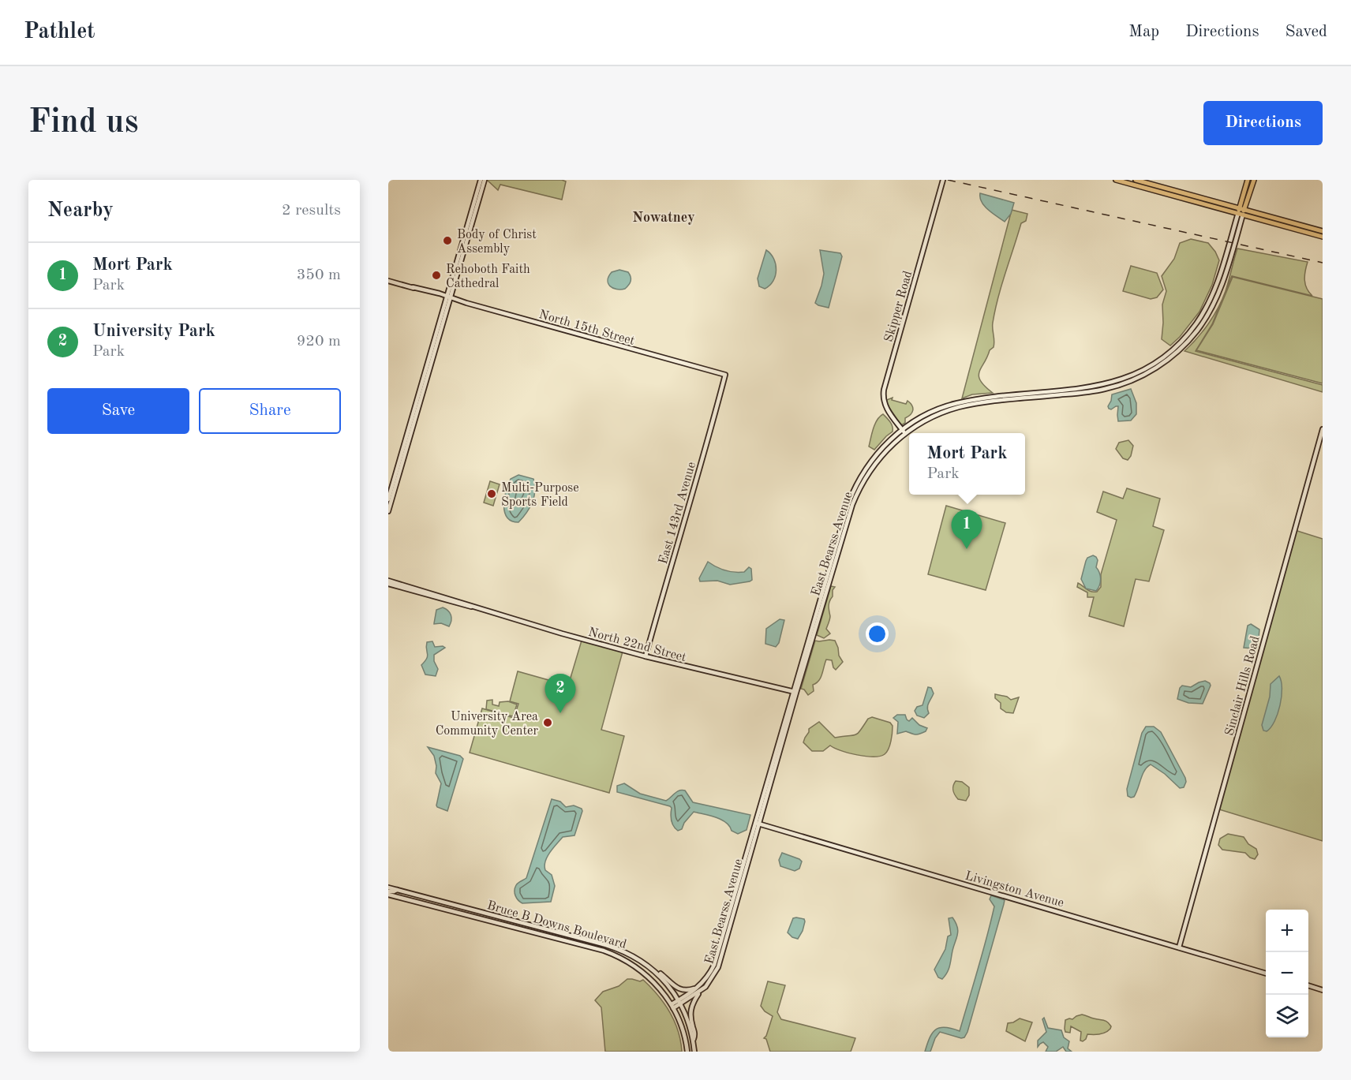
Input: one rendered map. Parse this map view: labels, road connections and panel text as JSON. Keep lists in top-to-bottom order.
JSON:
{
  "streets": {
    "main road": [
      "Skipper Road",
      "North 15th Street",
      "East 143rd Avenue",
      "East Bearss Avenue",
      "North 22nd Street",
      "Sinclair Hills Road",
      "Livingston Avenue",
      "Bruce B Downs Boulevard"
    ]
  },
  "crossings": [
    ["Skipper Road", "East Bearss Avenue"],
    ["North 15th Street", "East 143rd Avenue"],
    ["East 143rd Avenue", "North 22nd Street"],
    ["East Bearss Avenue", "North 22nd Street"],
    ["East Bearss Avenue", "Livingston Avenue"],
    ["East Bearss Avenue", "Bruce B Downs Boulevard"],
    ["Sinclair Hills Road", "Livingston Avenue"]
  ],
  "districts": ["Nowatney"],
  "places": [
    "Body of Christ Assembly",
    "Rehoboth Faith Cathedral",
    "Multi-Purpose Sports Field",
    "University Area Community Center"
  ],
  "page": {
    "header": "Pathlet",
    "nav": ["Map", "Directions", "Saved"],
    "buttons": [
      "Directions",
      ["Save", "Share"]
    ],
    "title": "Find us",
    "heading": ["Nearby", "2 results"],
    "list": [
      {
        "mark": "1",
        "name": "Mort Park",
        "note": "Park",
        "value": "350 m"
      },
      {
        "mark": "2",
        "name": "University Park",
        "note": "Park",
        "value": "920 m"
      }
    ],
    "popup": ["Mort Park", "Park"],
    "pins": ["1", "2"],
    "map_buttons": ["+", "−"]
  }
}
